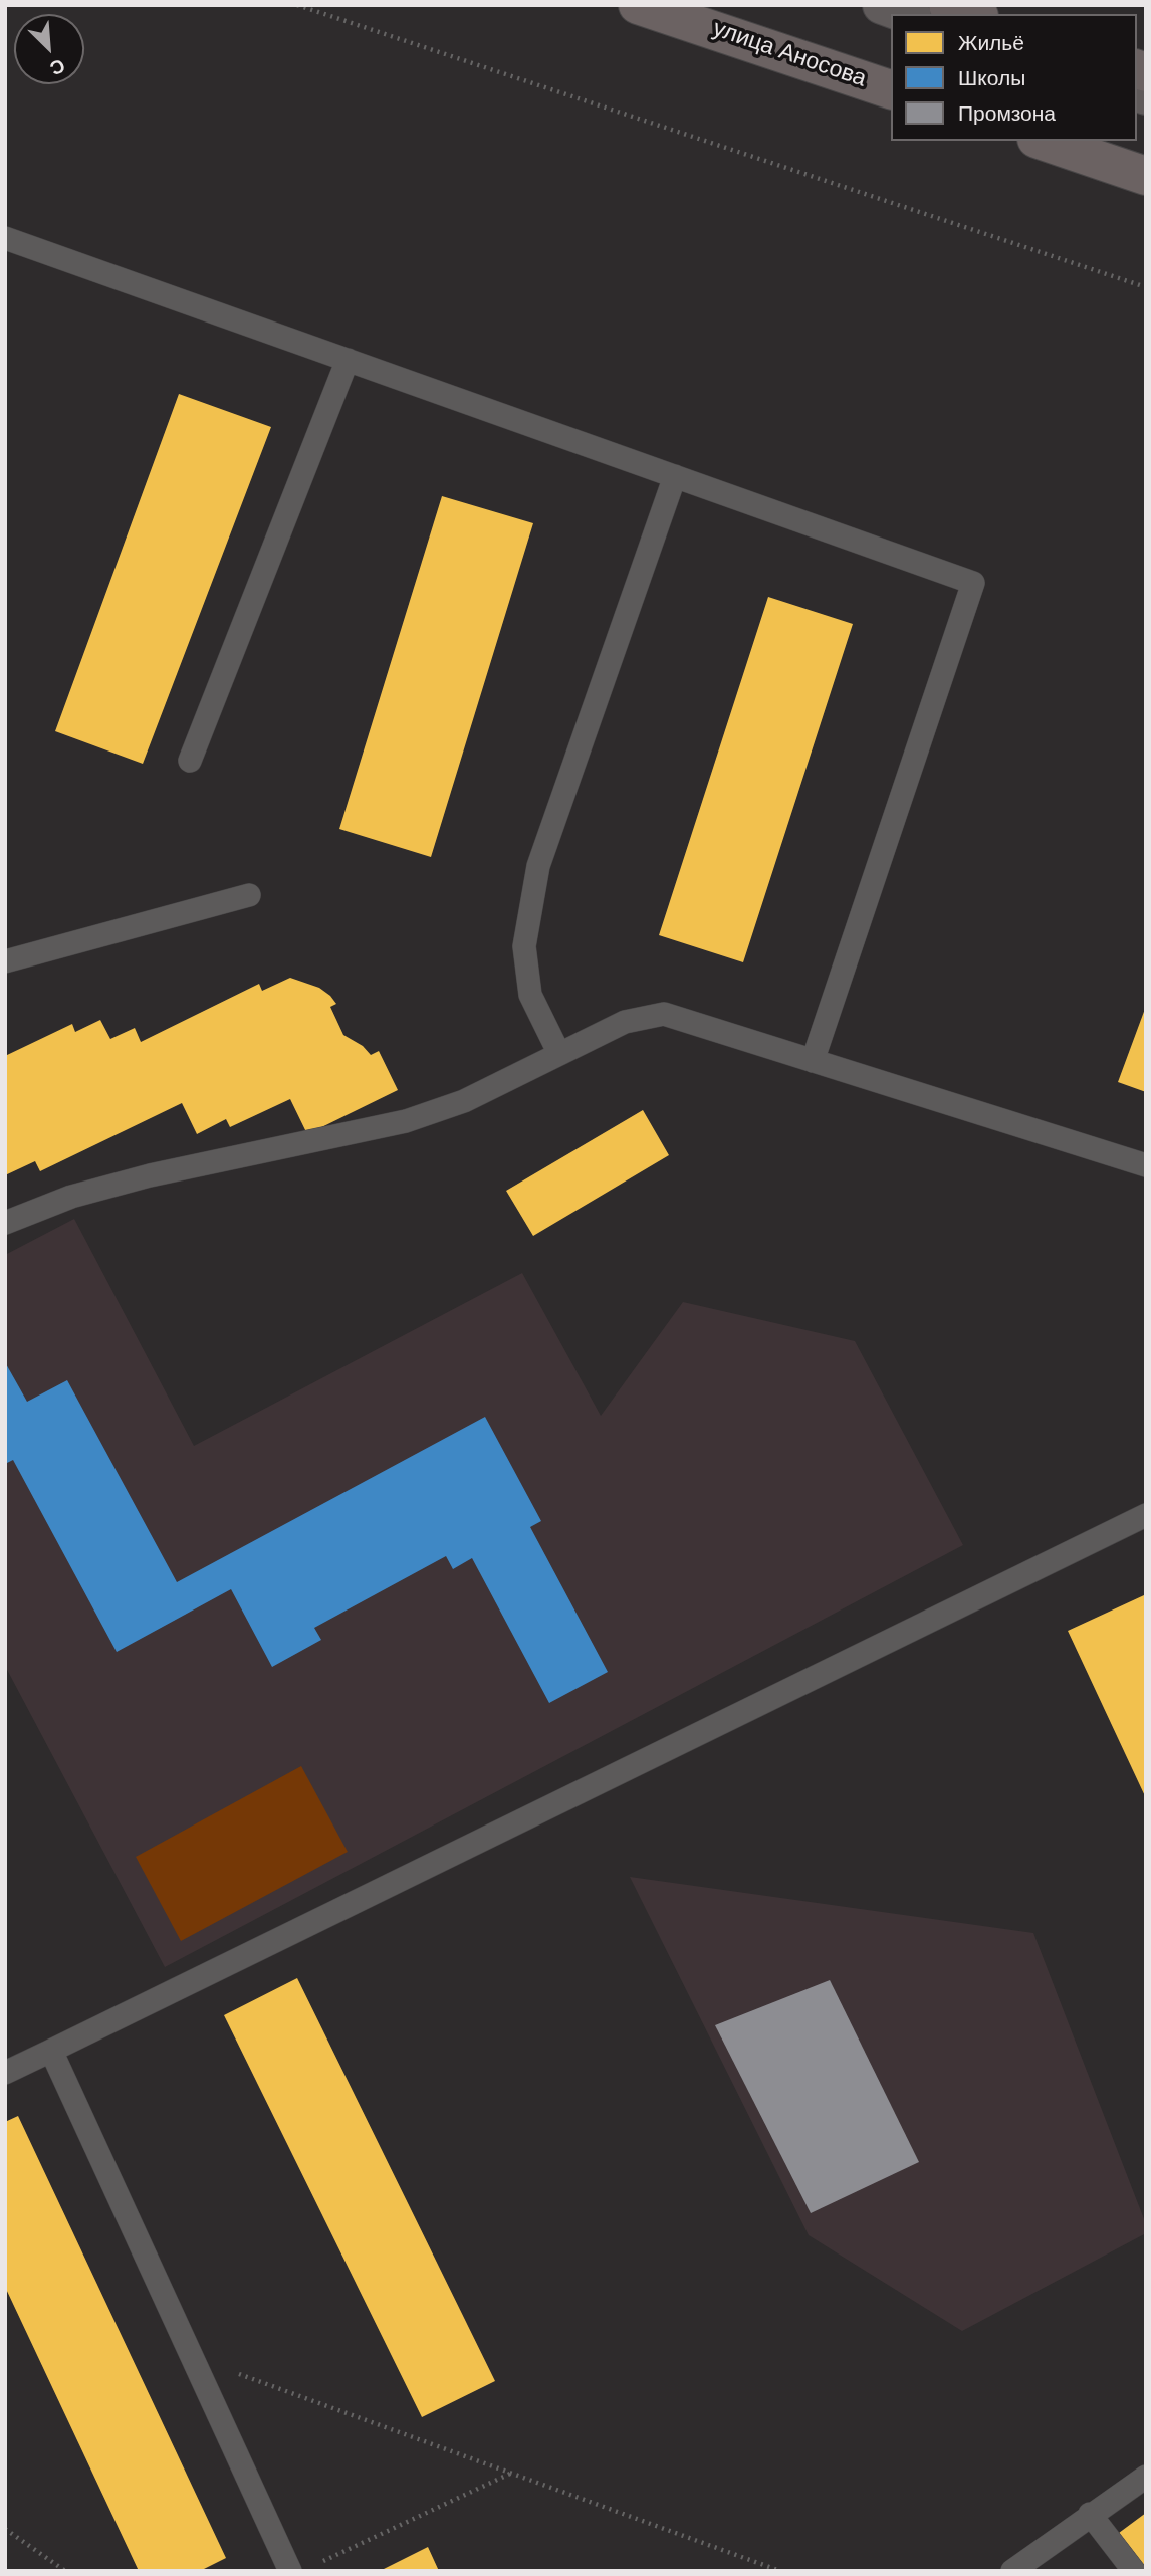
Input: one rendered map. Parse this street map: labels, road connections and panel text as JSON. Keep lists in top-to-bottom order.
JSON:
{
  "streets": {
    "street": ["улица Аносова"]
  },
  "legend": ["Жильё", "Школы", "Промзона"],
  "north": "bottom right"
}
